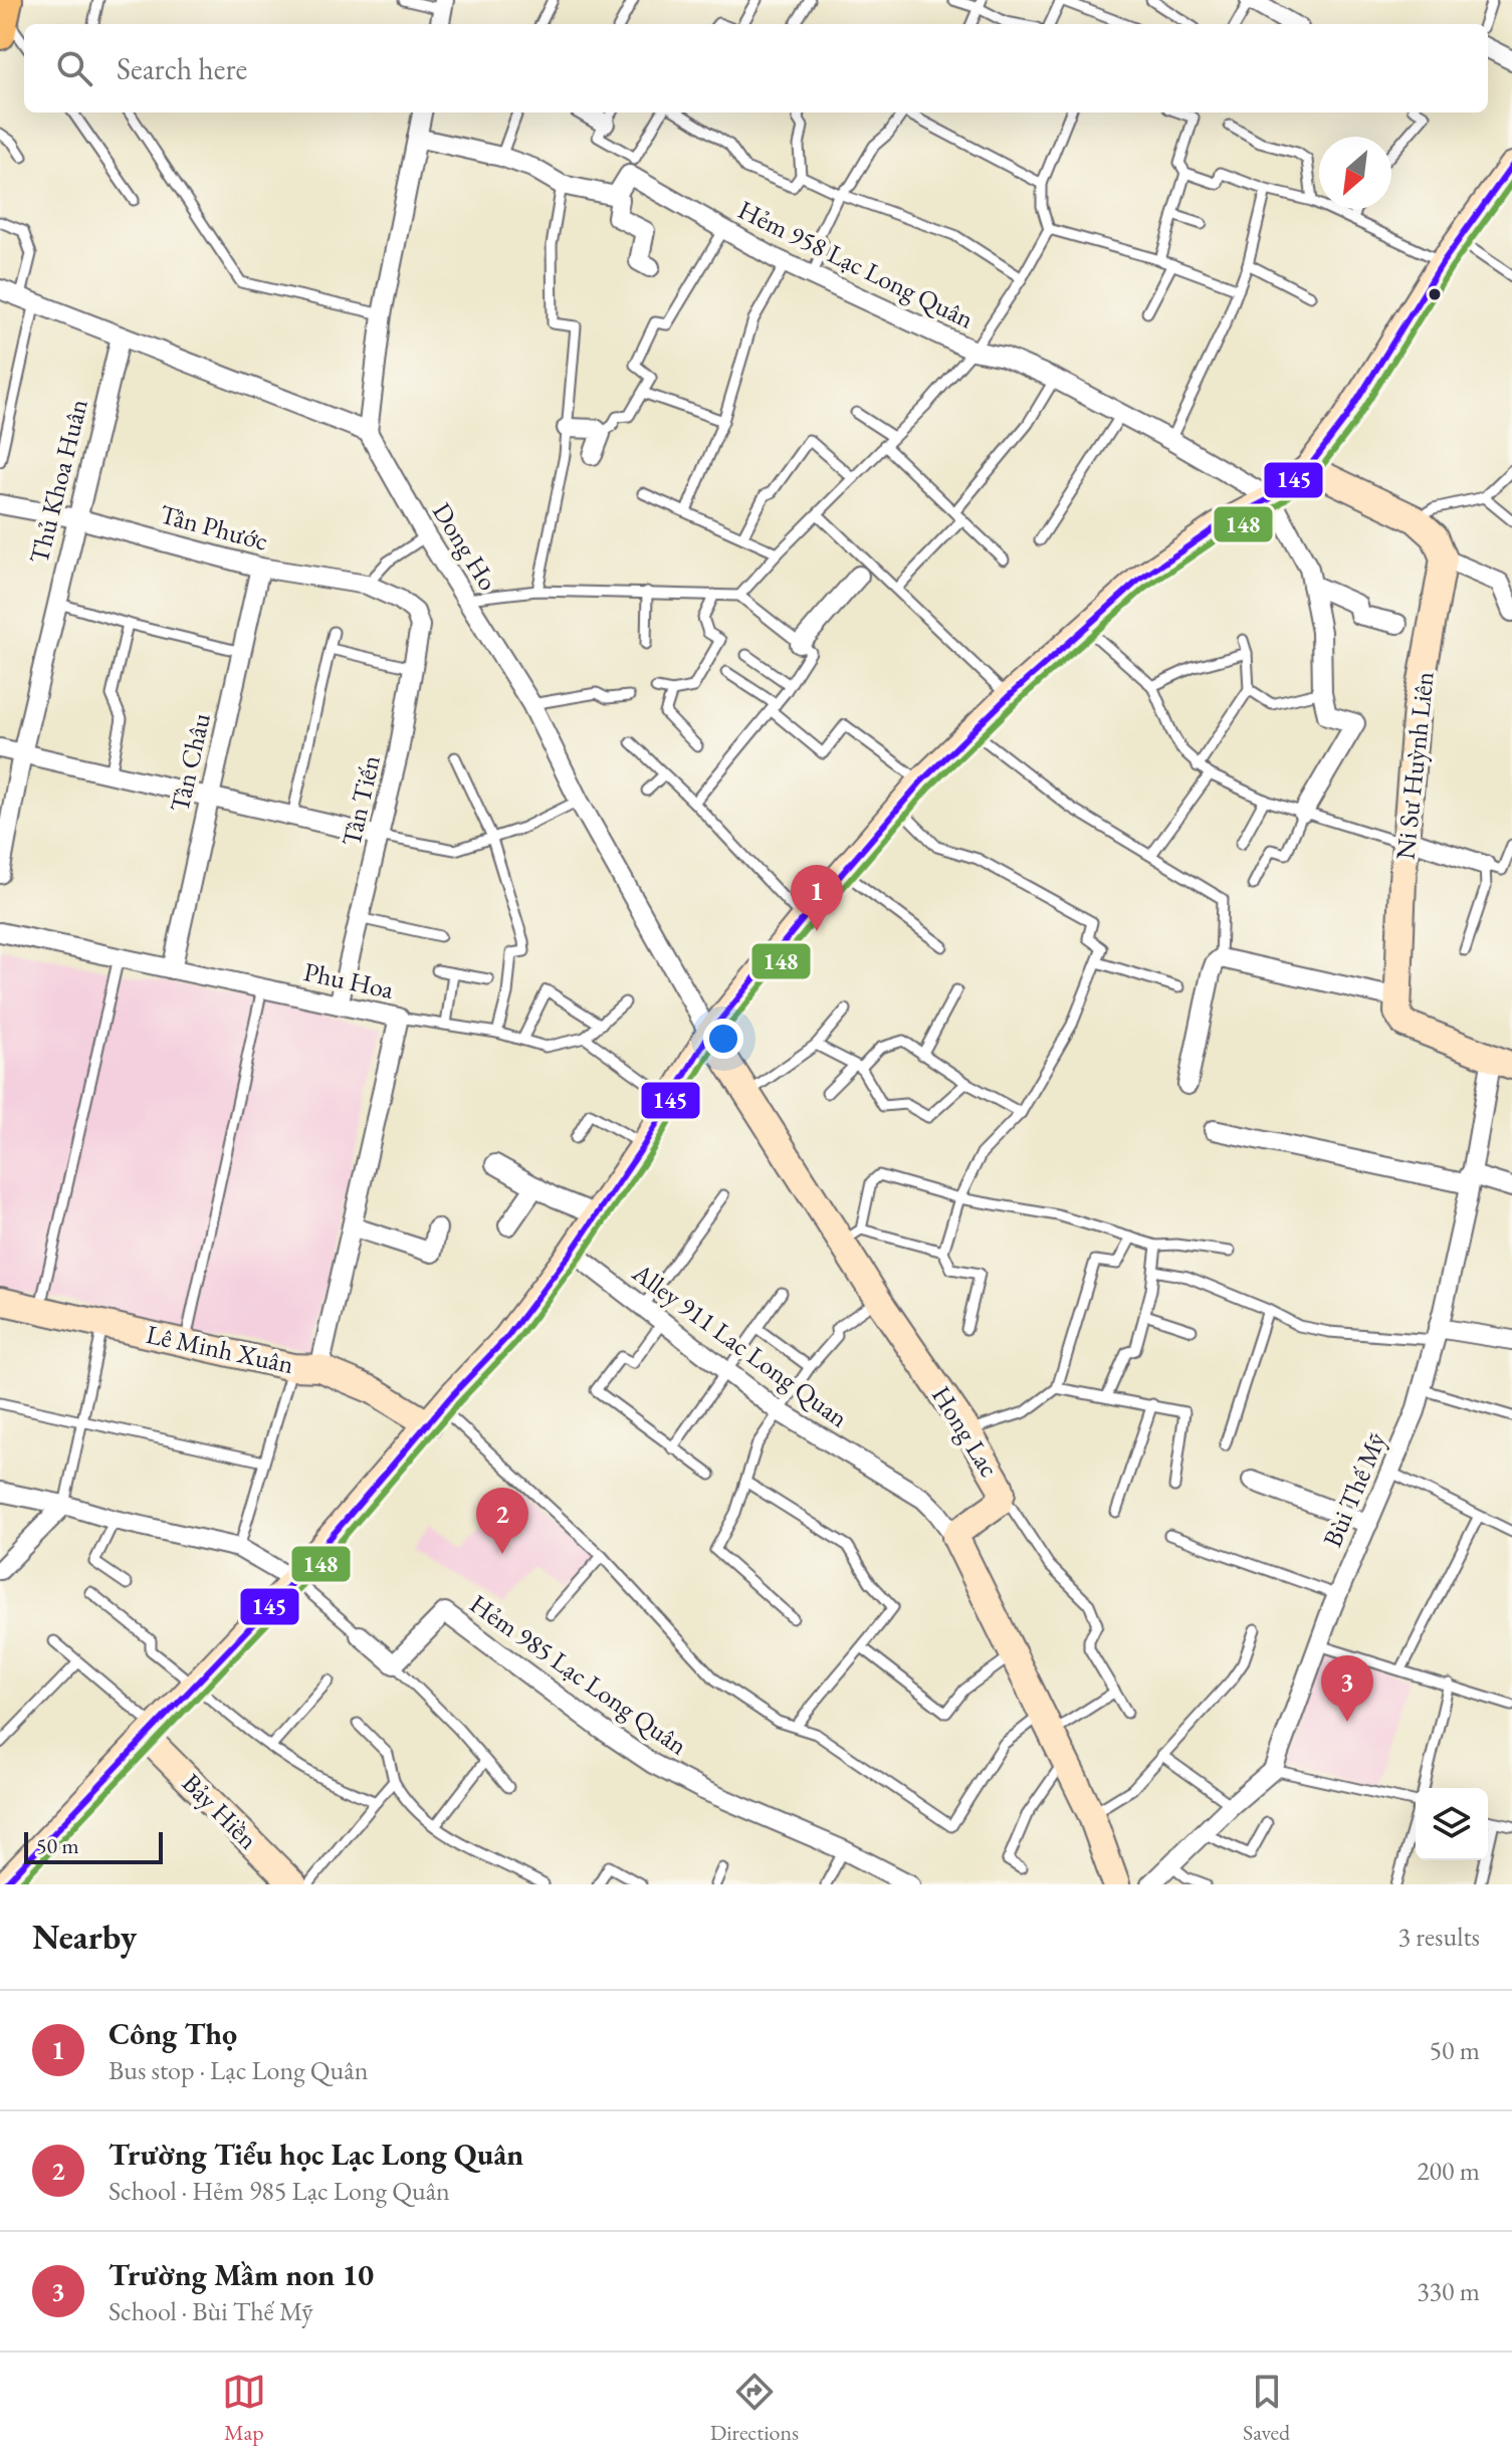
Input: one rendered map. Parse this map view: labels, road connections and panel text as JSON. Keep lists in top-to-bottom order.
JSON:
{
  "streets": {
    "street": [
      "Hẻm 958 Lạc Long Quân",
      "Thủ Khoa Huân",
      "Tân Phước",
      "Dong Ho",
      "Tân Châu",
      "Ni Sư Huỳnh Liên",
      "Tân Tiến",
      "Phu Hoa",
      "Alley 911 Lac Long Quan",
      "Lê Minh Xuân",
      "Hong Lac",
      "Bùi Thế Mỹ",
      "Hẻm 985 Lạc Long Quân",
      "Bảy Hiền"
    ]
  },
  "crossings": [
    ["Thủ Khoa Huân", "Tân Phước"],
    ["Tân Phước", "Tân Châu"],
    ["Tân Phước", "Tân Tiến"],
    ["Dong Ho", "Hong Lac"],
    ["Tân Châu", "Phu Hoa"],
    ["Tân Tiến", "Phu Hoa"],
    ["Alley 911 Lac Long Quan", "Hong Lac"]
  ],
  "lines": ["transit line 145", "transit line 148"],
  "scale_bar": "50 m",
  "north": "bottom left",
  "page": {
    "search": "Search here",
    "pins": ["1", "2", "3"],
    "scale": "50 m",
    "heading": ["Nearby", "3 results"],
    "list": [
      {
        "mark": "1",
        "name": "Công Thọ",
        "note": "Bus stop · Lạc Long Quân",
        "value": "50 m"
      },
      {
        "mark": "2",
        "name": "Trường Tiểu học Lạc Long Quân",
        "note": "School · Hẻm 985 Lạc Long Quân",
        "value": "200 m"
      },
      {
        "mark": "3",
        "name": "Trường Mầm non 10",
        "note": "School · Bùi Thế Mỹ",
        "value": "330 m"
      }
    ],
    "nav": ["Map", "Directions", "Saved"]
  }
}
